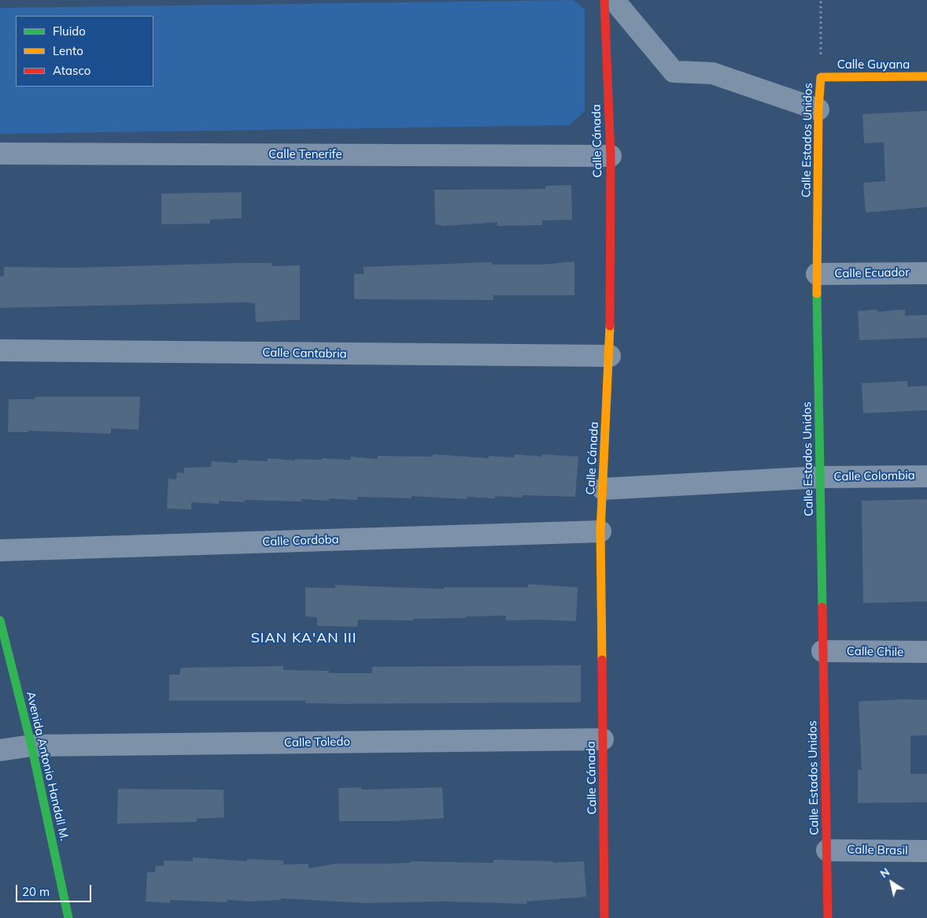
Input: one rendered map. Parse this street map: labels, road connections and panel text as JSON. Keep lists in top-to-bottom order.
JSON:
{
  "streets": {
    "street": [
      "Calle Guyana",
      "Calle Estados Unidos",
      "Calle Cánada",
      "Calle Tenerife",
      "Calle Ecuador",
      "Calle Cantabria",
      "Calle Colombia",
      "Calle Cordoba",
      "Calle Chile",
      "Calle Toledo",
      "Avenida Antonio Handall M.",
      "Calle Brasil"
    ]
  },
  "crossings": [
    ["Calle Guyana", "Calle Estados Unidos"],
    ["Calle Estados Unidos", "Calle Ecuador"],
    ["Calle Estados Unidos", "Calle Colombia"],
    ["Calle Estados Unidos", "Calle Chile"],
    ["Calle Estados Unidos", "Calle Brasil"],
    ["Calle Cánada", "Calle Tenerife"],
    ["Calle Cánada", "Calle Cantabria"],
    ["Calle Cánada", "Calle Colombia"],
    ["Calle Cánada", "Calle Cordoba"],
    ["Calle Cánada", "Calle Toledo"],
    ["Calle Toledo", "Avenida Antonio Handall M."]
  ],
  "districts": ["SIAN KA'AN III"],
  "legend": ["Fluido", "Lento", "Atasco"],
  "scale_bar": "20 m",
  "north": "top left"
}
